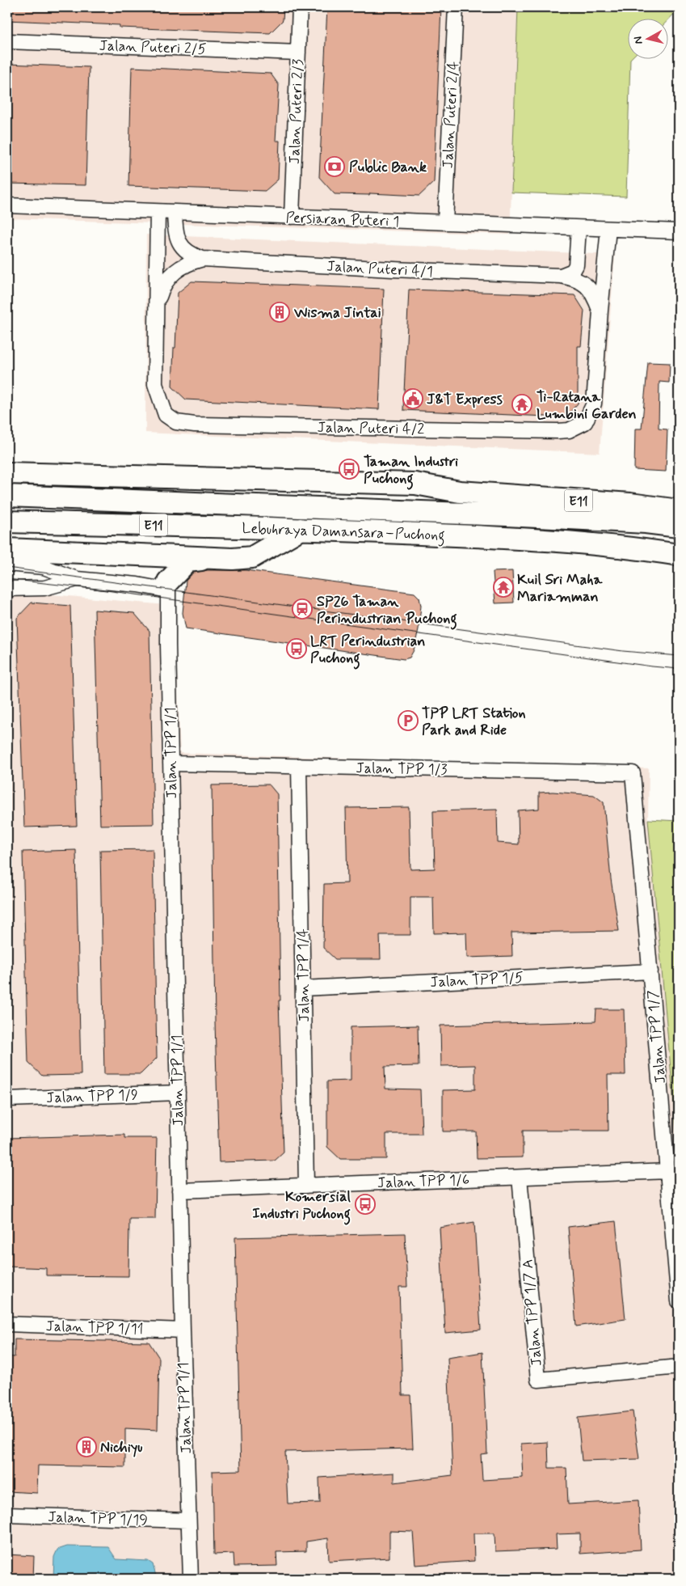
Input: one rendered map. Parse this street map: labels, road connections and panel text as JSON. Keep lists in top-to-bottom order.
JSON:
{
  "streets": {
    "highway": ["E11", "Lebuhraya Damansara–Puchong"],
    "street": [
      "Jalan Puteri 2/5",
      "Jalan Puteri 2/3",
      "Jalan Puteri 2/4",
      "Persiaran Puteri 1",
      "Jalan Puteri 4/1",
      "Jalan Puteri 4/2",
      "Jalan TPP 1/1",
      "Jalan TPP 1/3",
      "Jalan TPP 1/4",
      "Jalan TPP 1/5",
      "Jalan TPP 1/7",
      "Jalan TPP 1/9",
      "Jalan TPP 1/6",
      "Jalan TPP 1/7 A",
      "Jalan TPP 1/11",
      "Jalan TPP 1/19"
    ]
  },
  "crossings": [
    ["Jalan Puteri 2/5", "Jalan Puteri 2/3"],
    ["Jalan Puteri 2/3", "Persiaran Puteri 1"],
    ["Jalan Puteri 2/4", "Persiaran Puteri 1"],
    ["Persiaran Puteri 1", "Jalan Puteri 4/1"],
    ["Persiaran Puteri 1", "Jalan Puteri 4/2"],
    ["Jalan Puteri 4/1", "Jalan Puteri 4/2"],
    ["E11", "Lebuhraya Damansara–Puchong"],
    ["Jalan TPP 1/1", "Jalan TPP 1/3"],
    ["Jalan TPP 1/1", "Jalan TPP 1/9"],
    ["Jalan TPP 1/1", "Jalan TPP 1/6"],
    ["Jalan TPP 1/1", "Jalan TPP 1/11"],
    ["Jalan TPP 1/1", "Jalan TPP 1/19"],
    ["Jalan TPP 1/3", "Jalan TPP 1/4"],
    ["Jalan TPP 1/3", "Jalan TPP 1/7"],
    ["Jalan TPP 1/4", "Jalan TPP 1/5"],
    ["Jalan TPP 1/4", "Jalan TPP 1/6"],
    ["Jalan TPP 1/5", "Jalan TPP 1/7"],
    ["Jalan TPP 1/7", "Jalan TPP 1/6"],
    ["Jalan TPP 1/6", "Jalan TPP 1/7 A"]
  ],
  "places": {
    "bank": ["Public Bank"],
    "building": ["Wisma Jintai", "Nichiyu"],
    "public building": ["J&T Express"],
    "temple": ["Ti-Ratana Lumbini Garden", "Kuil Sri Maha Mariamman"],
    "bus stop": ["Taman Industri Puchong", "LRT Perindustrian Puchong", "Komersial Industri Puchong"],
    "station": ["SP26 Taman Perindustrian Puchong"],
    "parking": ["TPP LRT Station Park and Ride"]
  },
  "north": "left"
}
